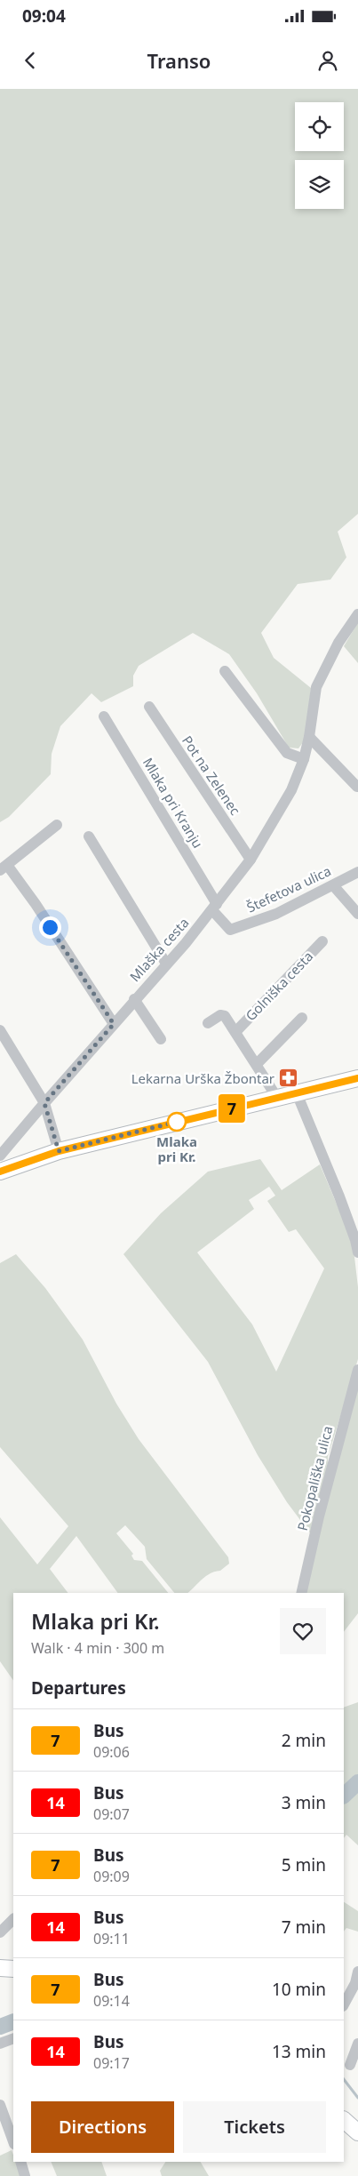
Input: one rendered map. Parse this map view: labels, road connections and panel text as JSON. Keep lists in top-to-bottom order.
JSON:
{
  "streets": {
    "street": [
      "Pot na Zelenec",
      "Mlaka pri Kranju",
      "Štefetova ulica",
      "Mlaška cesta",
      "Golniška cesta",
      "Pokopališka ulica"
    ]
  },
  "crossings": [
    ["Pot na Zelenec", "Mlaška cesta"],
    ["Mlaka pri Kranju", "Štefetova ulica"],
    ["Mlaka pri Kranju", "Mlaška cesta"],
    ["Štefetova ulica", "Mlaška cesta"]
  ],
  "places": {
    "pharmacy": ["Lekarna Urška Žbontar"],
    "other": ["Mlaka pri Kr."]
  },
  "lines": ["bus line 7"],
  "page": {
    "status": "09:04",
    "header": "Transo",
    "on_map": "7",
    "heading": [
      ["Mlaka pri Kr.", "Walk · 4 min · 300 m"],
      "Departures"
    ],
    "list": [
      {
        "mark": "7",
        "name": "Bus",
        "note": "09:06",
        "value": "2 min"
      },
      {
        "mark": "14",
        "name": "Bus",
        "note": "09:07",
        "value": "3 min"
      },
      {
        "mark": "7",
        "name": "Bus",
        "note": "09:09",
        "value": "5 min"
      },
      {
        "mark": "14",
        "name": "Bus",
        "note": "09:11",
        "value": "7 min"
      },
      {
        "mark": "7",
        "name": "Bus",
        "note": "09:14",
        "value": "10 min"
      },
      {
        "mark": "14",
        "name": "Bus",
        "note": "09:17",
        "value": "13 min"
      }
    ],
    "buttons": ["Directions", "Tickets"]
  }
}
